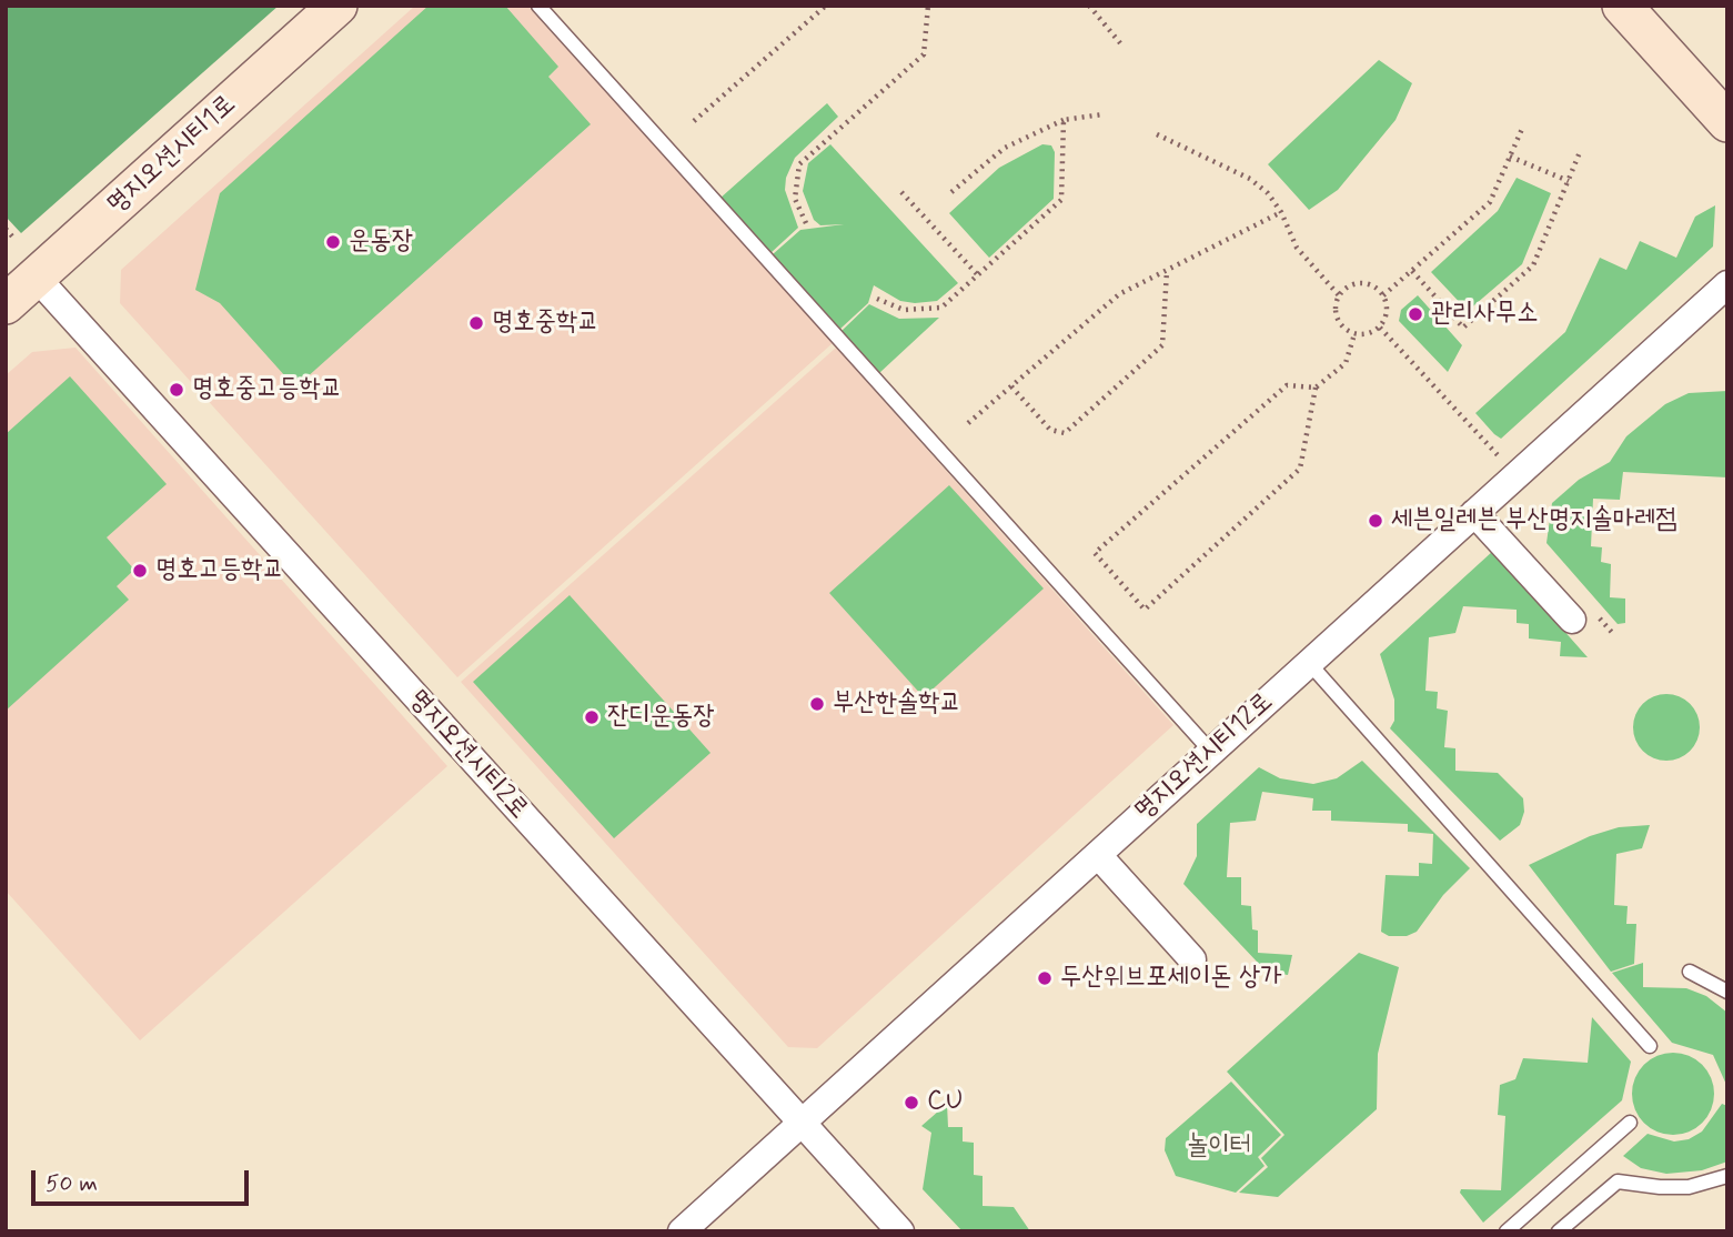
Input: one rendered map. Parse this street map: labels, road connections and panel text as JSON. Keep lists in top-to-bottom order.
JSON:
{
  "streets": {
    "main road": ["명지오션시티1로"],
    "street": ["명지오션시티2로", "명지오션시티12로"]
  },
  "crossings": [
    ["명지오션시티1로", "명지오션시티2로"],
    ["명지오션시티2로", "명지오션시티12로"]
  ],
  "parks": ["놀이터"],
  "places": [
    "운동장",
    "관리사무소",
    "명호중학교",
    "명호중고등학교",
    "세븐일레븐 부산명지솔마레점",
    "명호고등학교",
    "부산한솔학교",
    "잔디운동장",
    "두산위브포세이돈 상가",
    "CU"
  ],
  "scale_bar": "50 m"
}
